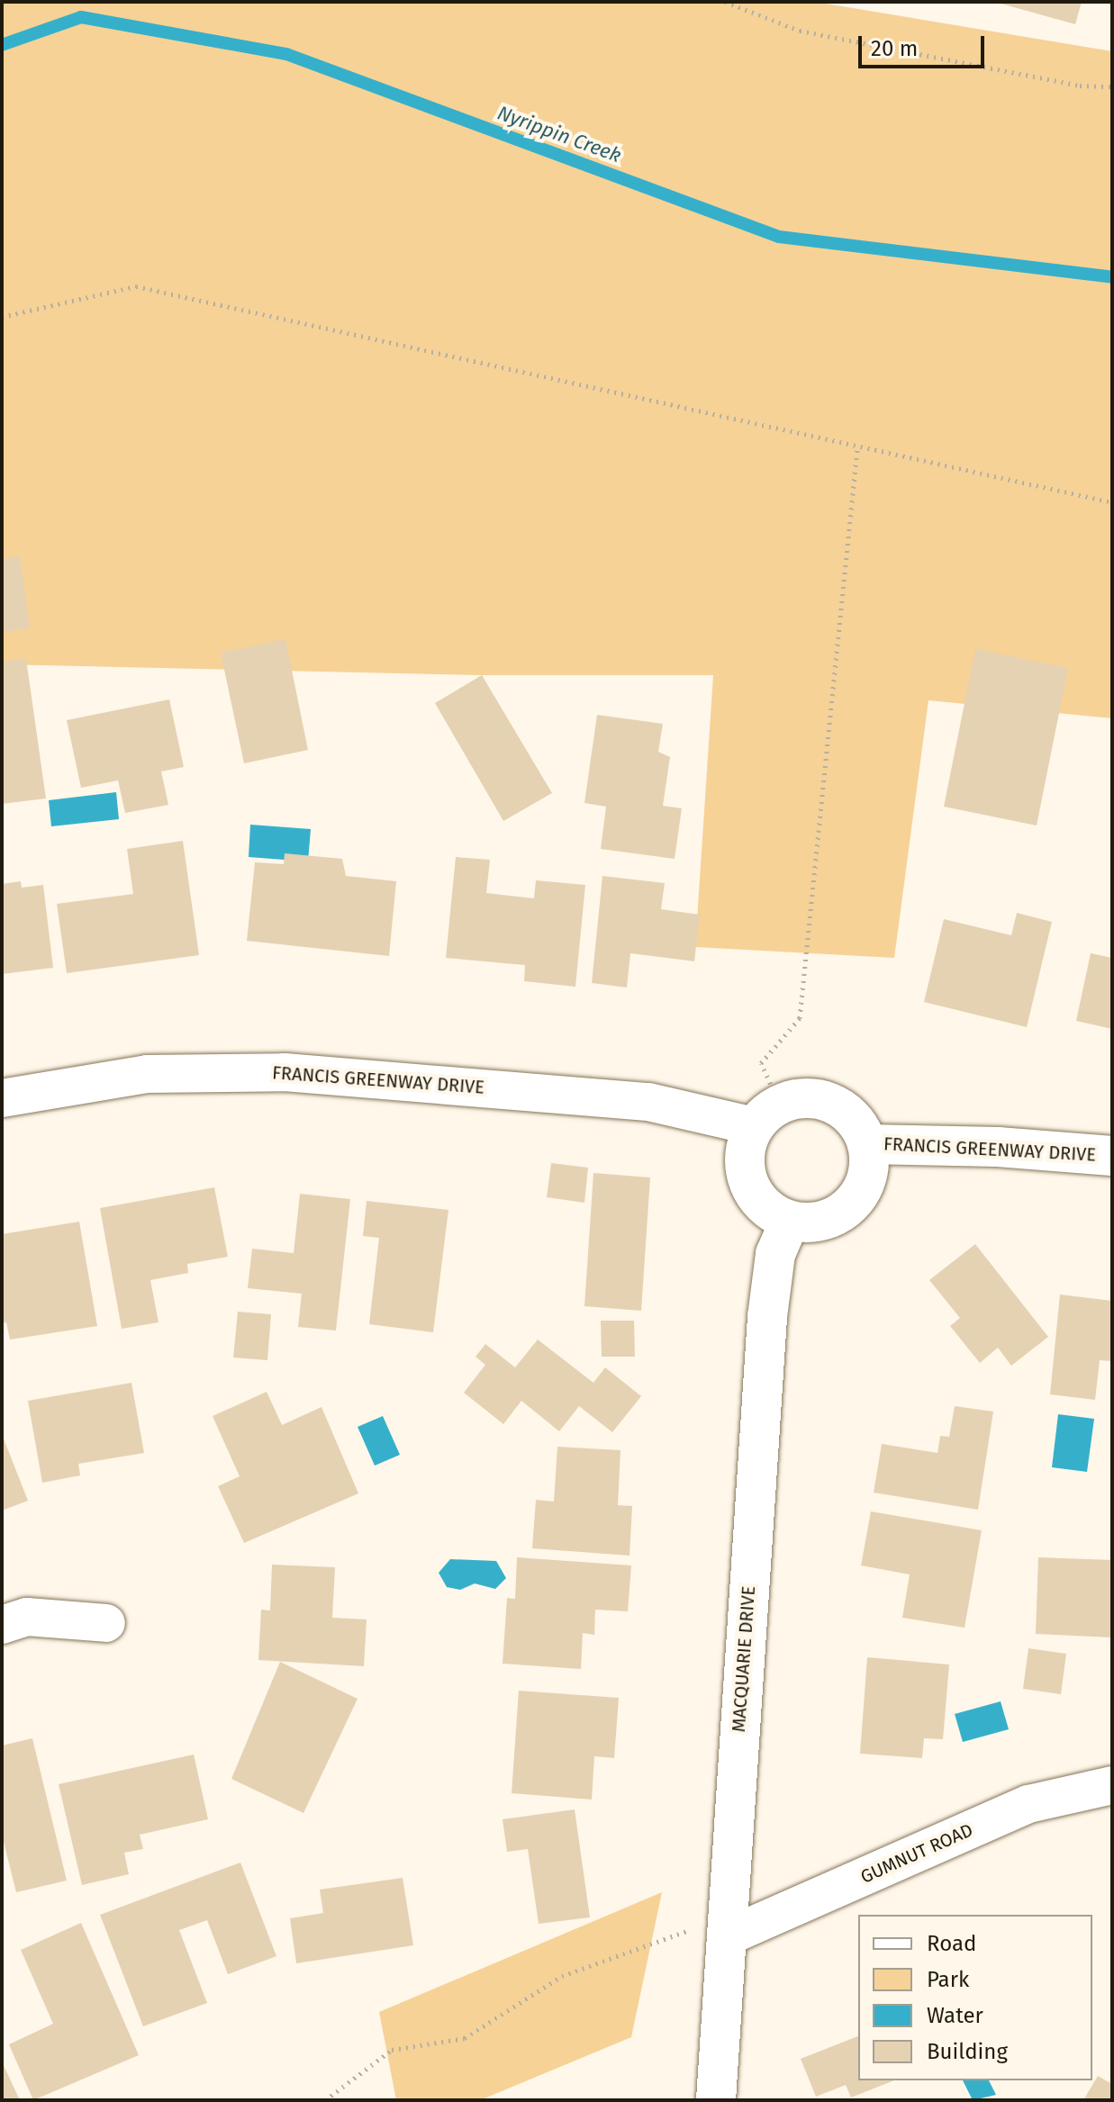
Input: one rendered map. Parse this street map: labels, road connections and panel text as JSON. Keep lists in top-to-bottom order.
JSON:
{
  "streets": {
    "main road": ["FRANCIS GREENWAY DRIVE", "MACQUARIE DRIVE"],
    "street": ["GUMNUT ROAD"]
  },
  "crossings": [
    ["FRANCIS GREENWAY DRIVE", "MACQUARIE DRIVE"],
    ["MACQUARIE DRIVE", "GUMNUT ROAD"]
  ],
  "water": ["Nyrippin Creek"],
  "legend": [
    "Road",
    "Park",
    "Water",
    "Building"
  ],
  "scale_bar": "20 m"
}
